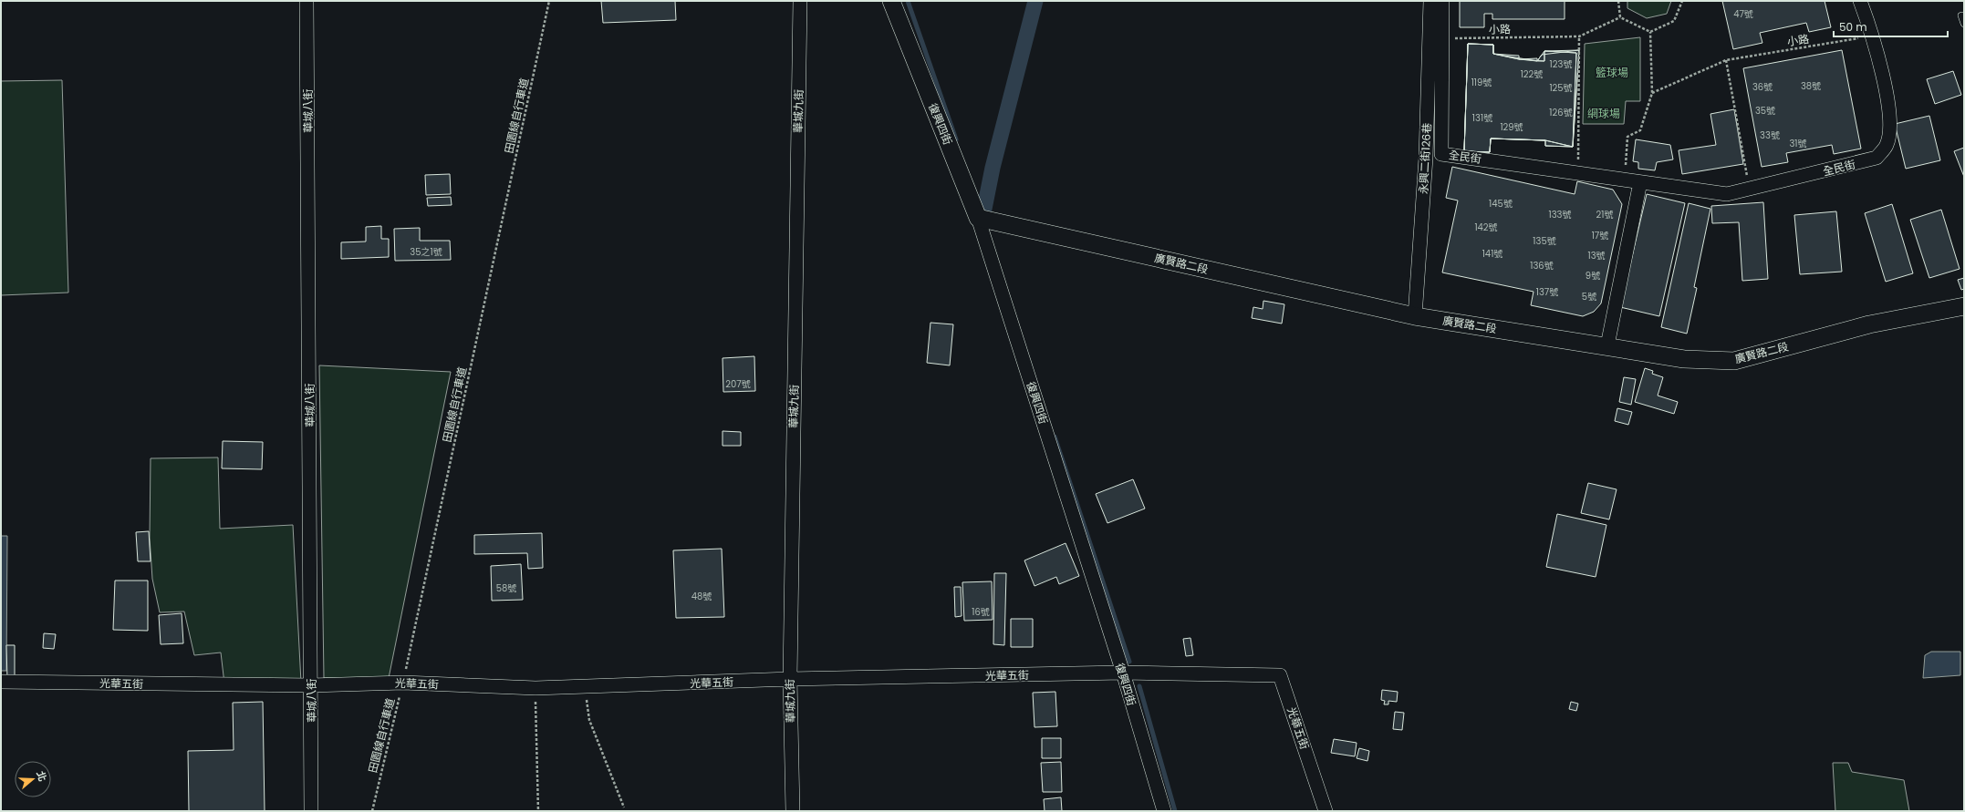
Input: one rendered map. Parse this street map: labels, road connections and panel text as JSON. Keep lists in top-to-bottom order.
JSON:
{
  "streets": {
    "street": [
      "華城八街",
      "華城九街",
      "復興四街",
      "全民街",
      "永興二街126巷",
      "廣賢路二段",
      "光華五街"
    ],
    "path": ["小路", "田園線自行車道"]
  },
  "crossings": [
    ["小路", "全民街"],
    ["華城八街", "光華五街"],
    ["華城九街", "光華五街"],
    ["田園線自行車道", "光華五街"],
    ["復興四街", "廣賢路二段"],
    ["復興四街", "光華五街"],
    ["永興二街126巷", "廣賢路二段"]
  ],
  "parks": ["籃球場", "網球場"],
  "house_numbers": [
    "47號",
    "123號",
    "122號",
    "119號",
    "38號",
    "36號",
    "125號",
    "35號",
    "126號",
    "131號",
    "129號",
    "33號",
    "31號",
    "145號",
    "133號",
    "21號",
    "142號",
    "17號",
    "135號",
    "35之1號",
    "141號",
    "13號",
    "136號",
    "9號",
    "137號",
    "5號",
    "207號",
    "58號",
    "48號",
    "16號"
  ],
  "scale_bar": "50 m",
  "north": "right"
}
